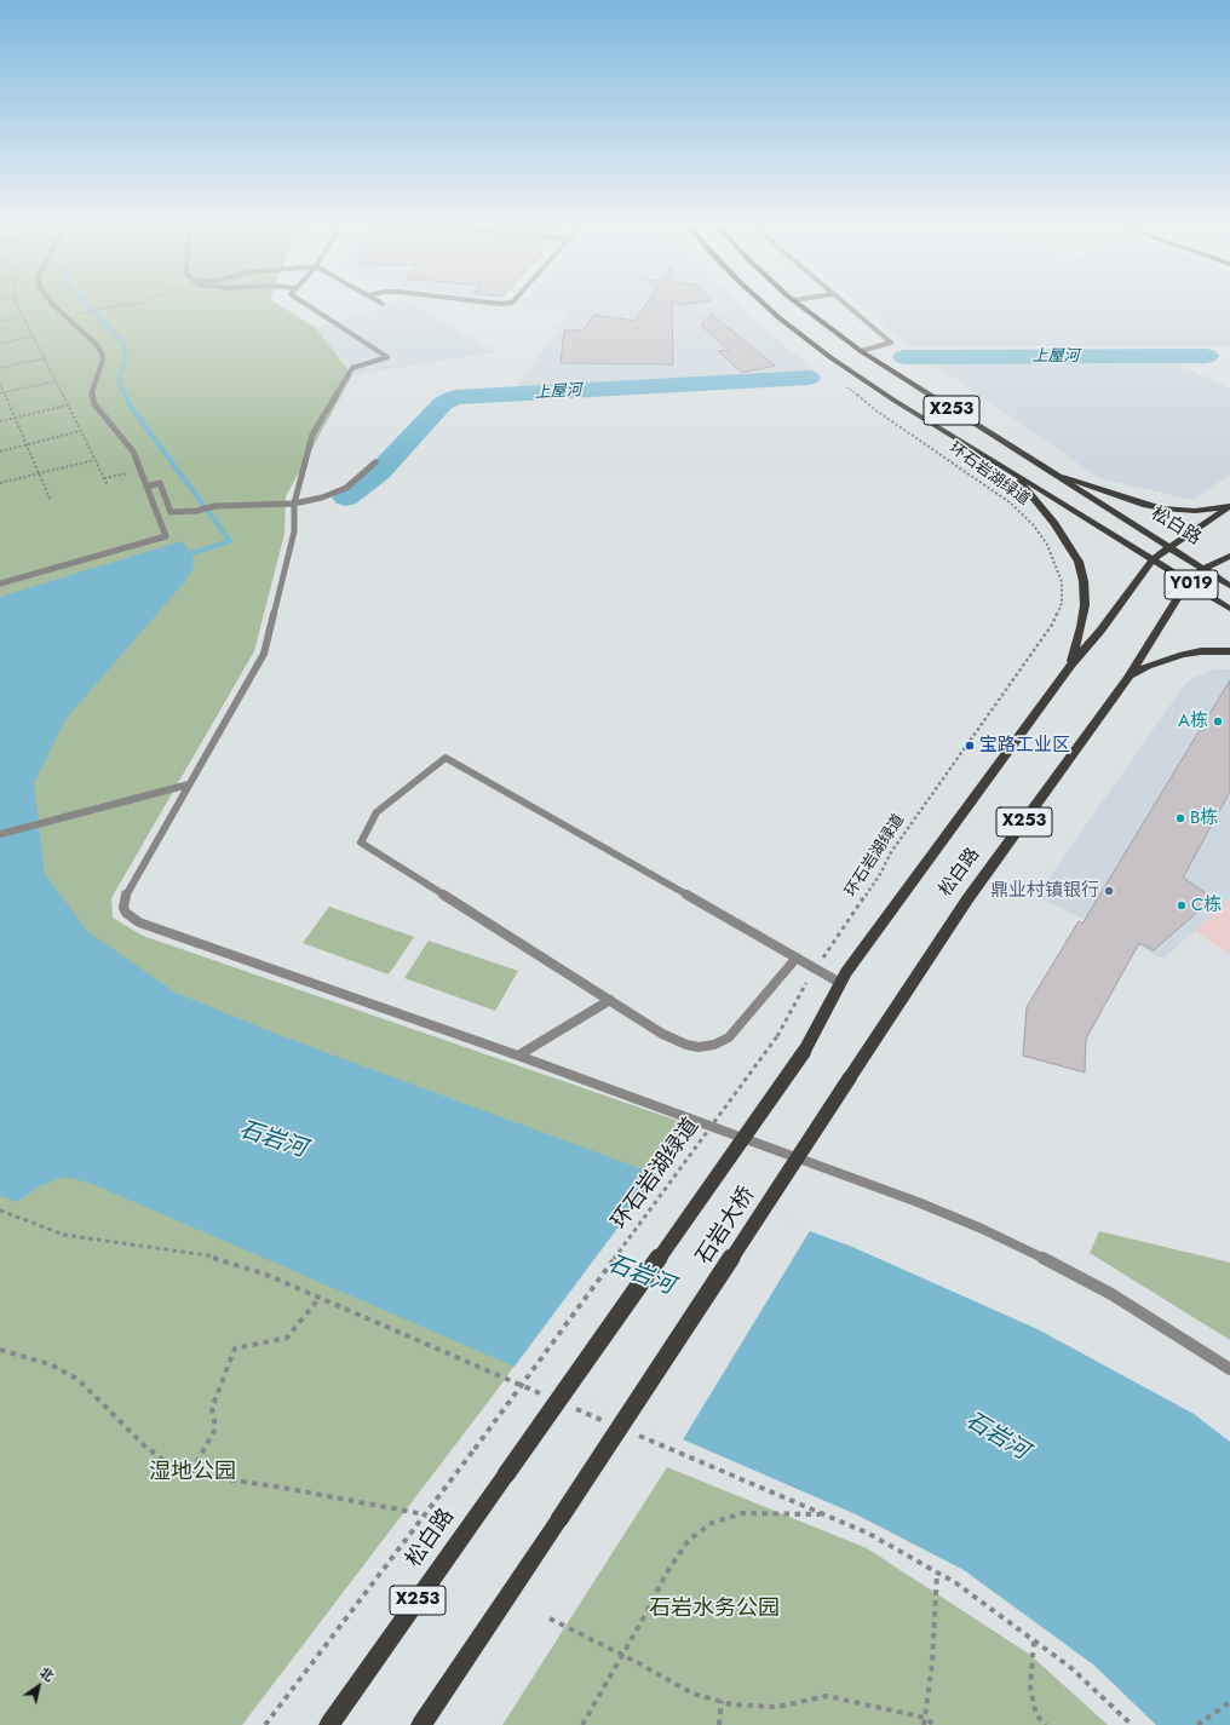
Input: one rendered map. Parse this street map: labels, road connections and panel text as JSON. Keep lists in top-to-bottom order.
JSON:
{
  "streets": {
    "main road": [
      "X253",
      "松白路",
      "Y019",
      "石岩大桥"
    ],
    "path": ["环石岩湖绿道"]
  },
  "crossings": [
    ["X253", "松白路"],
    ["X253", "Y019"],
    ["松白路", "Y019"],
    ["松白路", "石岩大桥"]
  ],
  "water": ["上屋河", "石岩河"],
  "parks": ["湿地公园", "石岩水务公园"],
  "places": [
    "A栋",
    "宝路工业区",
    "B栋",
    "鼎业村镇银行",
    "C栋"
  ],
  "north": "top right"
}
